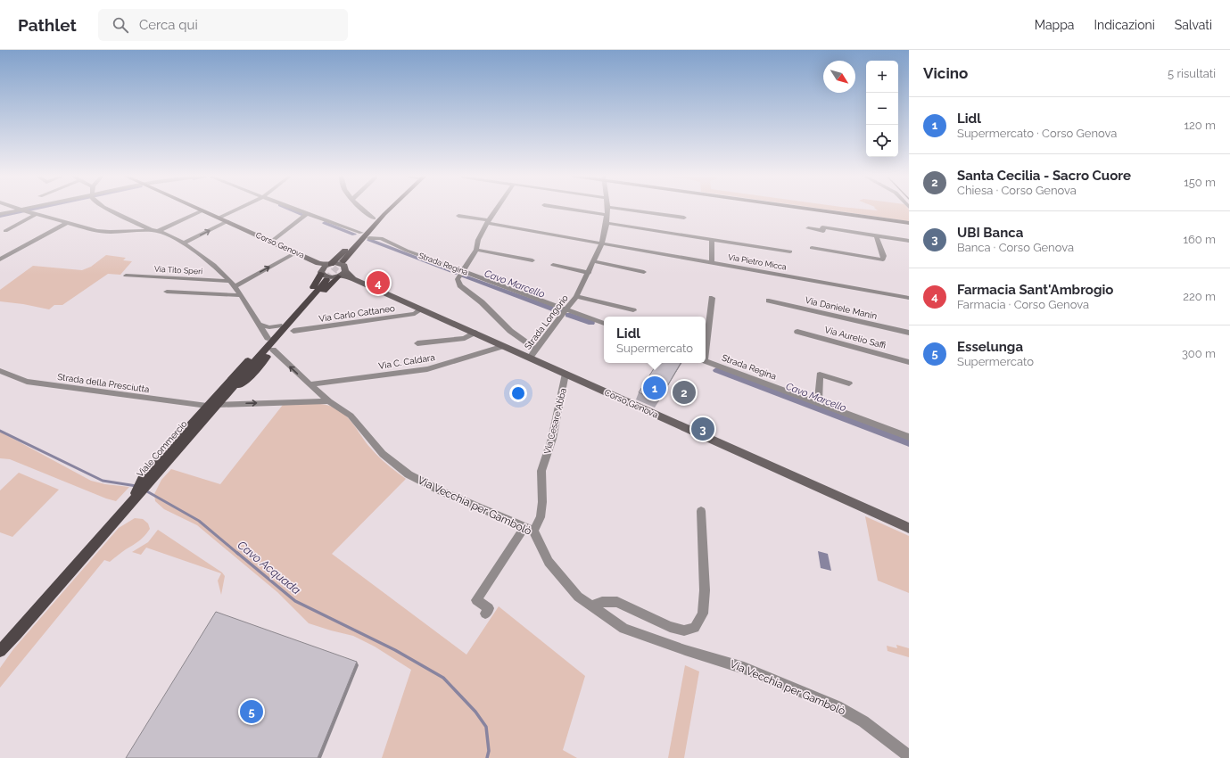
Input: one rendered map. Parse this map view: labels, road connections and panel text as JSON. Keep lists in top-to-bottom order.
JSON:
{
  "streets": {
    "main road": ["Corso Genova", "Viale Commercio"],
    "street": [
      "Via Pietro Micca",
      "Strada Regina",
      "Via Tito Speri",
      "Via Daniele Manin",
      "Via Carlo Cattaneo",
      "Strada Longorio",
      "Via Aurelio Saffi",
      "Via C. Caldara",
      "Strada della Presciutta",
      "Via Cesare Abba",
      "Via Vecchia per Gambolò"
    ]
  },
  "crossings": [
    ["Corso Genova", "Via Carlo Cattaneo"],
    ["Corso Genova", "Strada Longorio"],
    ["Corso Genova", "Via C. Caldara"],
    ["Corso Genova", "Via Cesare Abba"],
    ["Corso Genova", "Viale Commercio"],
    ["Via Pietro Micca", "Strada Longorio"],
    ["Strada Regina", "Strada Longorio"],
    ["Via C. Caldara", "Via Vecchia per Gambolò"],
    ["Via Cesare Abba", "Via Vecchia per Gambolò"]
  ],
  "water": ["Cavo Marcello", "Cavo Acquada"],
  "north": "bottom right",
  "page": {
    "header": "Pathlet",
    "search": "Cerca qui",
    "nav": ["Mappa", "Indicazioni", "Salvati"],
    "heading": ["Vicino", "5 risultati"],
    "map_buttons": ["+", "−"],
    "list": [
      {
        "mark": "1",
        "name": "Lidl",
        "note": "Supermercato · Corso Genova",
        "value": "120 m"
      },
      {
        "mark": "2",
        "name": "Santa Cecilia - Sacro Cuore",
        "note": "Chiesa · Corso Genova",
        "value": "150 m"
      },
      {
        "mark": "3",
        "name": "UBI Banca",
        "note": "Banca · Corso Genova",
        "value": "160 m"
      },
      {
        "mark": "4",
        "name": "Farmacia Sant'Ambrogio",
        "note": "Farmacia · Corso Genova",
        "value": "220 m"
      },
      {
        "mark": "5",
        "name": "Esselunga",
        "note": "Supermercato",
        "value": "300 m"
      }
    ],
    "pins": [
      "4",
      "1",
      "2",
      "3",
      "5"
    ],
    "popup": ["Lidl", "Supermercato"]
  }
}
